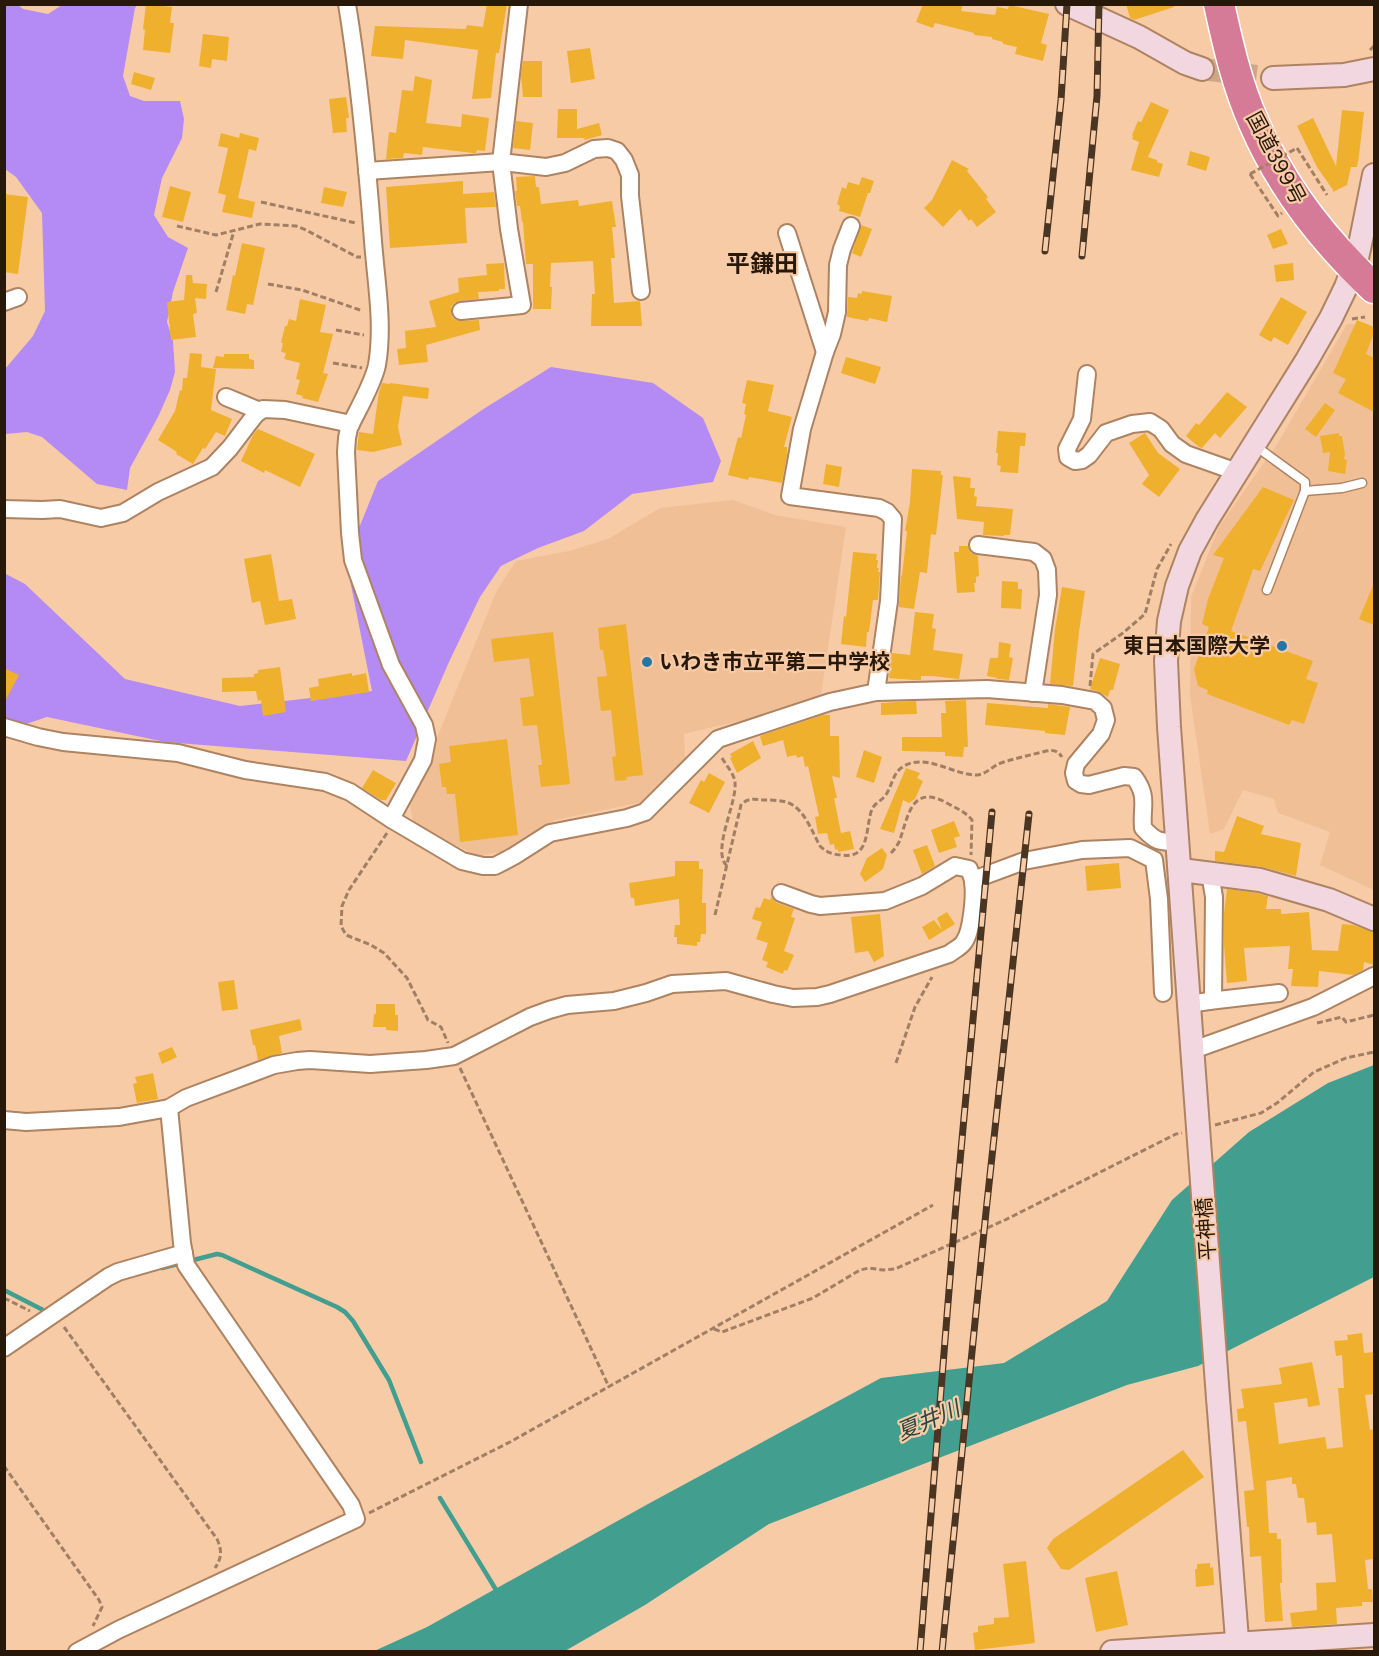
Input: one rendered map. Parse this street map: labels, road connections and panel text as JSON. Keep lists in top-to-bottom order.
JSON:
{
  "streets": {
    "highway": ["国道399号"],
    "street": ["平神橋"]
  },
  "crossings": [
    ["国道399号", "平神橋"]
  ],
  "districts": ["平鎌田"],
  "water": ["夏井川"],
  "places": ["東日本国際大学", "いわき市立平第二中学校"]
}
